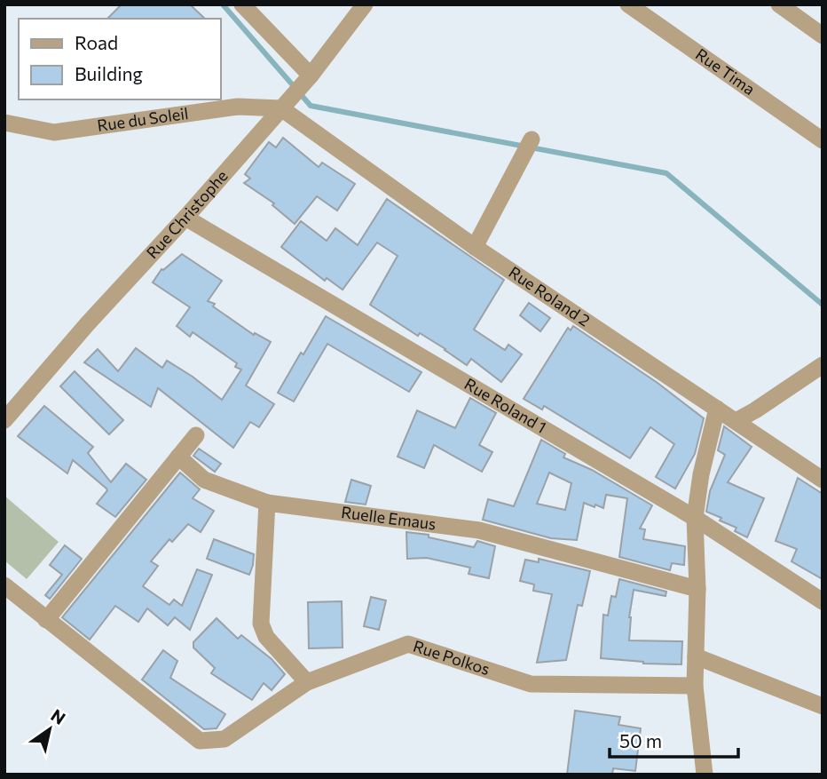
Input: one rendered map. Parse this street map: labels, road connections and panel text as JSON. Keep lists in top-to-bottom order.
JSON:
{
  "streets": {
    "street": [
      "Rue Tima",
      "Rue du Soleil",
      "Rue Christophe",
      "Rue Roland 2",
      "Rue Roland 1",
      "Ruelle Emaus",
      "Rue Polkos"
    ]
  },
  "crossings": [
    ["Rue du Soleil", "Rue Christophe"],
    ["Rue du Soleil", "Rue Roland 2"],
    ["Rue Christophe", "Rue Roland 2"],
    ["Rue Christophe", "Rue Roland 1"]
  ],
  "legend": ["Road", "Building"],
  "scale_bar": "50 m",
  "north": "top right"
}
